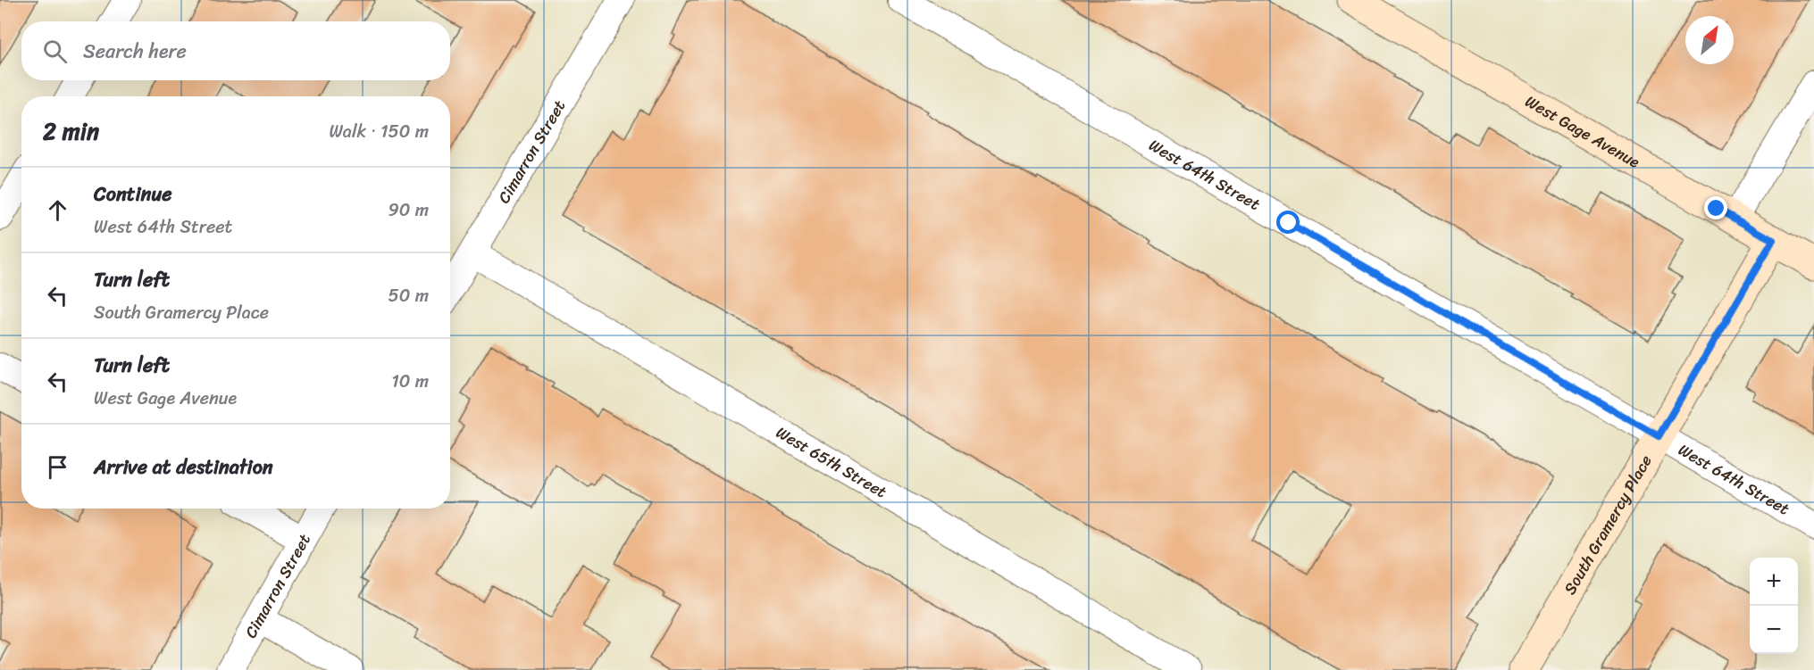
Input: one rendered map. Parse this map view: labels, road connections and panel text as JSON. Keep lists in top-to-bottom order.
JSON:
{
  "streets": {
    "street": [
      "West Gage Avenue",
      "Cimarron Street",
      "West 64th Street",
      "West 65th Street",
      "South Gramercy Place"
    ]
  },
  "crossings": [
    ["West Gage Avenue", "South Gramercy Place"],
    ["Cimarron Street", "West 65th Street"],
    ["West 64th Street", "South Gramercy Place"]
  ],
  "north": "top right",
  "page": {
    "search": "Search here",
    "heading": ["2 min", "Walk · 150 m"],
    "list": [
      ["Continue", "West 64th Street", "90 m"],
      ["Turn left", "South Gramercy Place", "50 m"],
      ["Turn left", "West Gage Avenue", "10 m"],
      "Arrive at destination"
    ],
    "map_buttons": ["+", "−"]
  }
}
